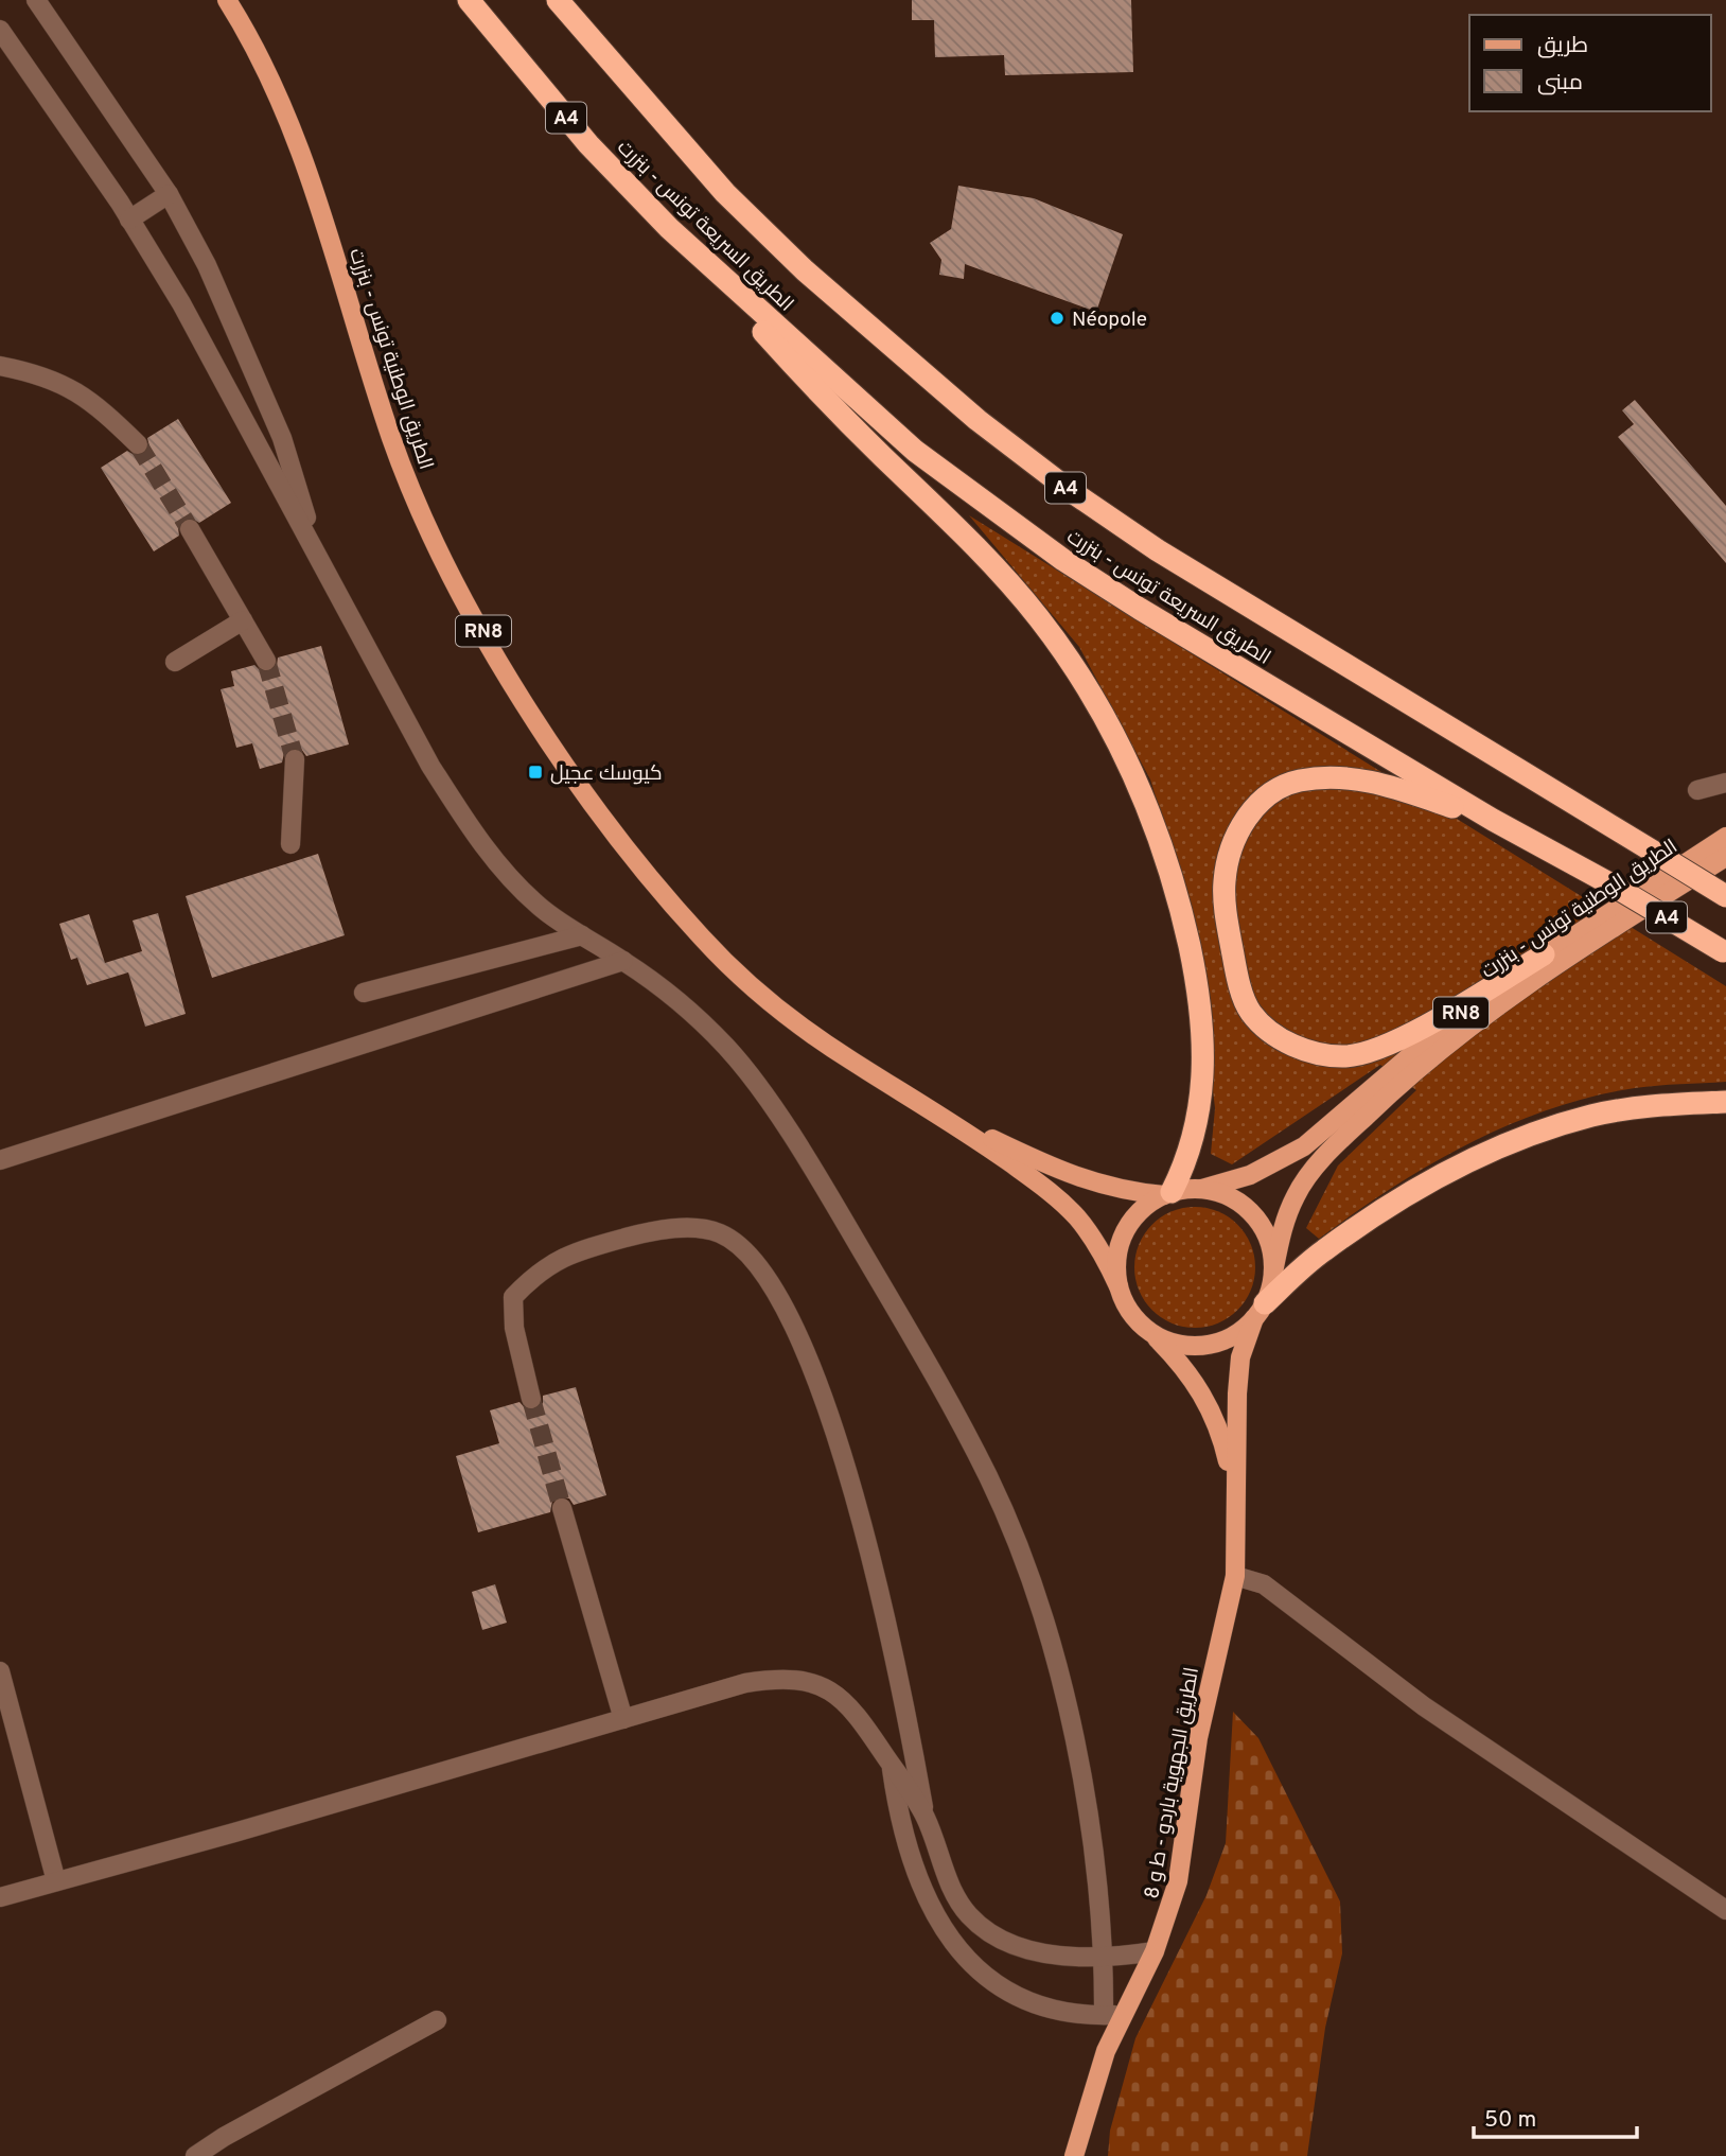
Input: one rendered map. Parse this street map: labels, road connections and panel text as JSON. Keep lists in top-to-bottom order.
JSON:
{
  "streets": {
    "highway": ["A4", "الطريق السريعة تونس - بنزرت", "RN8"],
    "main road": ["الطريق الوطنية تونس - بنزرت", "الطريق الجهوية باردو - ط و 8"]
  },
  "crossings": [
    ["الطريق الوطنية تونس - بنزرت", "RN8"],
    ["الطريق الوطنية تونس - بنزرت", "الطريق الجهوية باردو - ط و 8"],
    ["RN8", "الطريق الجهوية باردو - ط و 8"]
  ],
  "places": {
    "other": ["Néopole"],
    "transit": ["كيوسك عجيل"]
  },
  "legend": ["طريق", "مبنى"],
  "scale_bar": "50 m"
}
